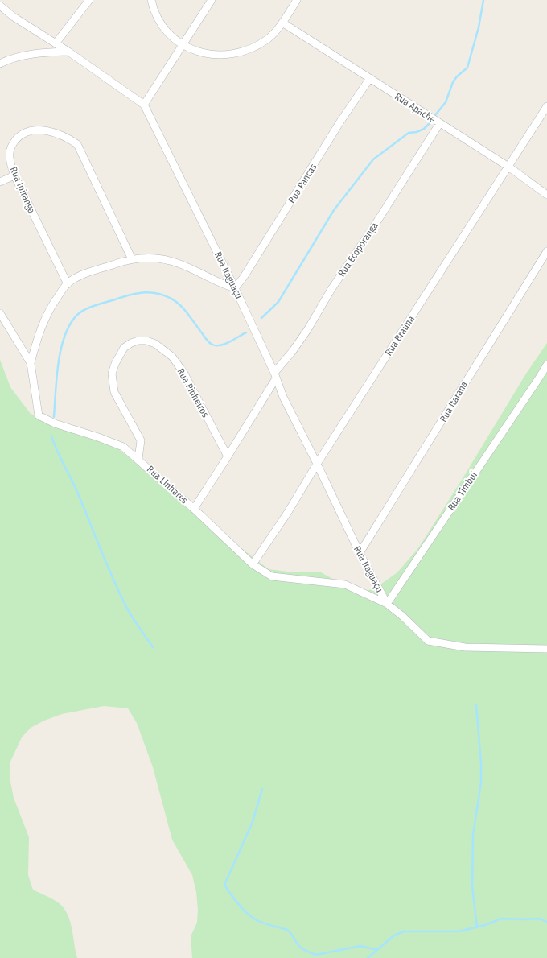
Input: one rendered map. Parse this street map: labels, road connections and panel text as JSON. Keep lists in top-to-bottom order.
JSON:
{
  "streets": {
    "street": [
      "Rua Apache",
      "Rua Pancas",
      "Rua Ipiranga",
      "Rua Ecoporanga",
      "Rua Itaguaçu",
      "Rua Braúna",
      "Rua Pinheiros",
      "Rua Itarana",
      "Rua Linhares",
      "Rua Timbuí"
    ]
  },
  "crossings": [
    ["Rua Apache", "Rua Pancas"],
    ["Rua Apache", "Rua Ecoporanga"],
    ["Rua Apache", "Rua Braúna"],
    ["Rua Pancas", "Rua Itaguaçu"],
    ["Rua Ecoporanga", "Rua Itaguaçu"],
    ["Rua Ecoporanga", "Rua Pinheiros"],
    ["Rua Ecoporanga", "Rua Linhares"],
    ["Rua Itaguaçu", "Rua Braúna"],
    ["Rua Itaguaçu", "Rua Itarana"],
    ["Rua Itaguaçu", "Rua Linhares"],
    ["Rua Itaguaçu", "Rua Timbuí"],
    ["Rua Braúna", "Rua Linhares"],
    ["Rua Pinheiros", "Rua Linhares"],
    ["Rua Linhares", "Rua Timbuí"]
  ]
}
